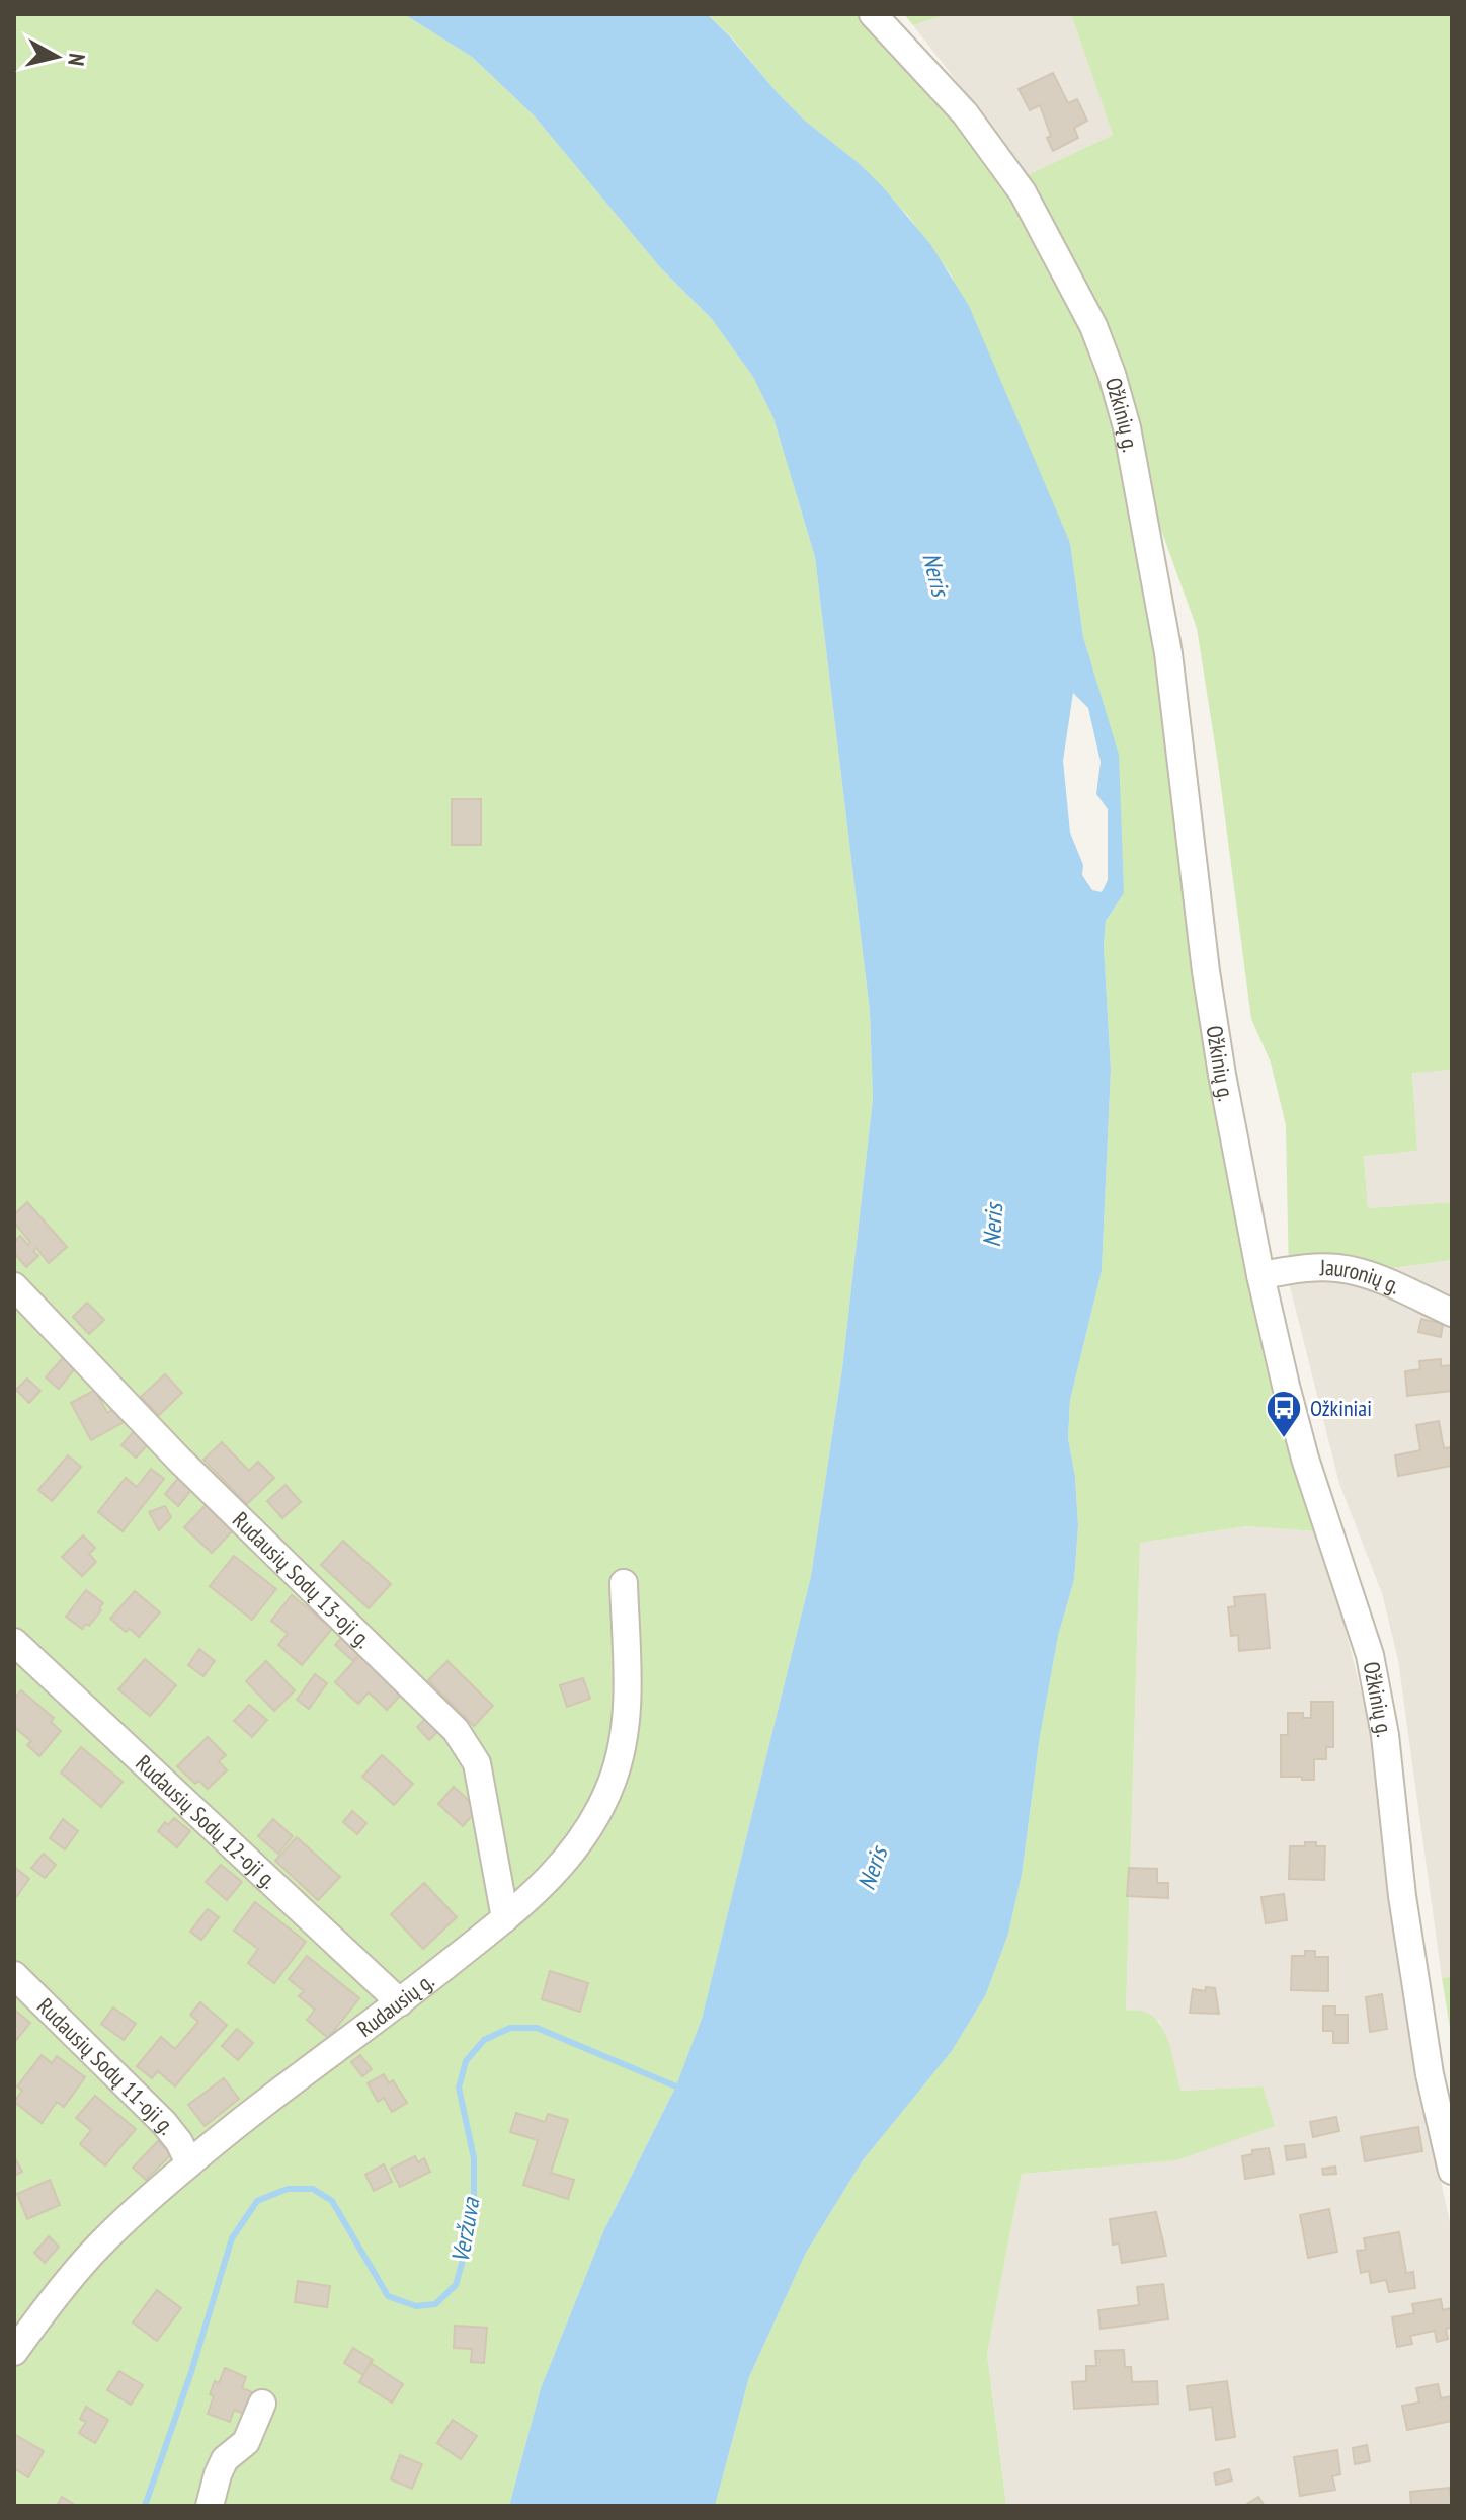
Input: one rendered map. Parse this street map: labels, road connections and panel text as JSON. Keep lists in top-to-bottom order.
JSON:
{
  "streets": {
    "street": [
      "Ožkinių g.",
      "Jauronių g.",
      "Rudausių Sodų 13-oji g.",
      "Rudausių Sodų 12-oji g.",
      "Rudausių g.",
      "Rudausių Sodų 11-oji g."
    ]
  },
  "crossings": [
    ["Ožkinių g.", "Jauronių g."],
    ["Rudausių Sodų 13-oji g.", "Rudausių g."],
    ["Rudausių Sodų 12-oji g.", "Rudausių g."],
    ["Rudausių g.", "Rudausių Sodų 11-oji g."]
  ],
  "water": ["Neris", "Veržuva"],
  "places": {
    "bus stop": ["Ožkiniai"]
  },
  "north": "right"
}
